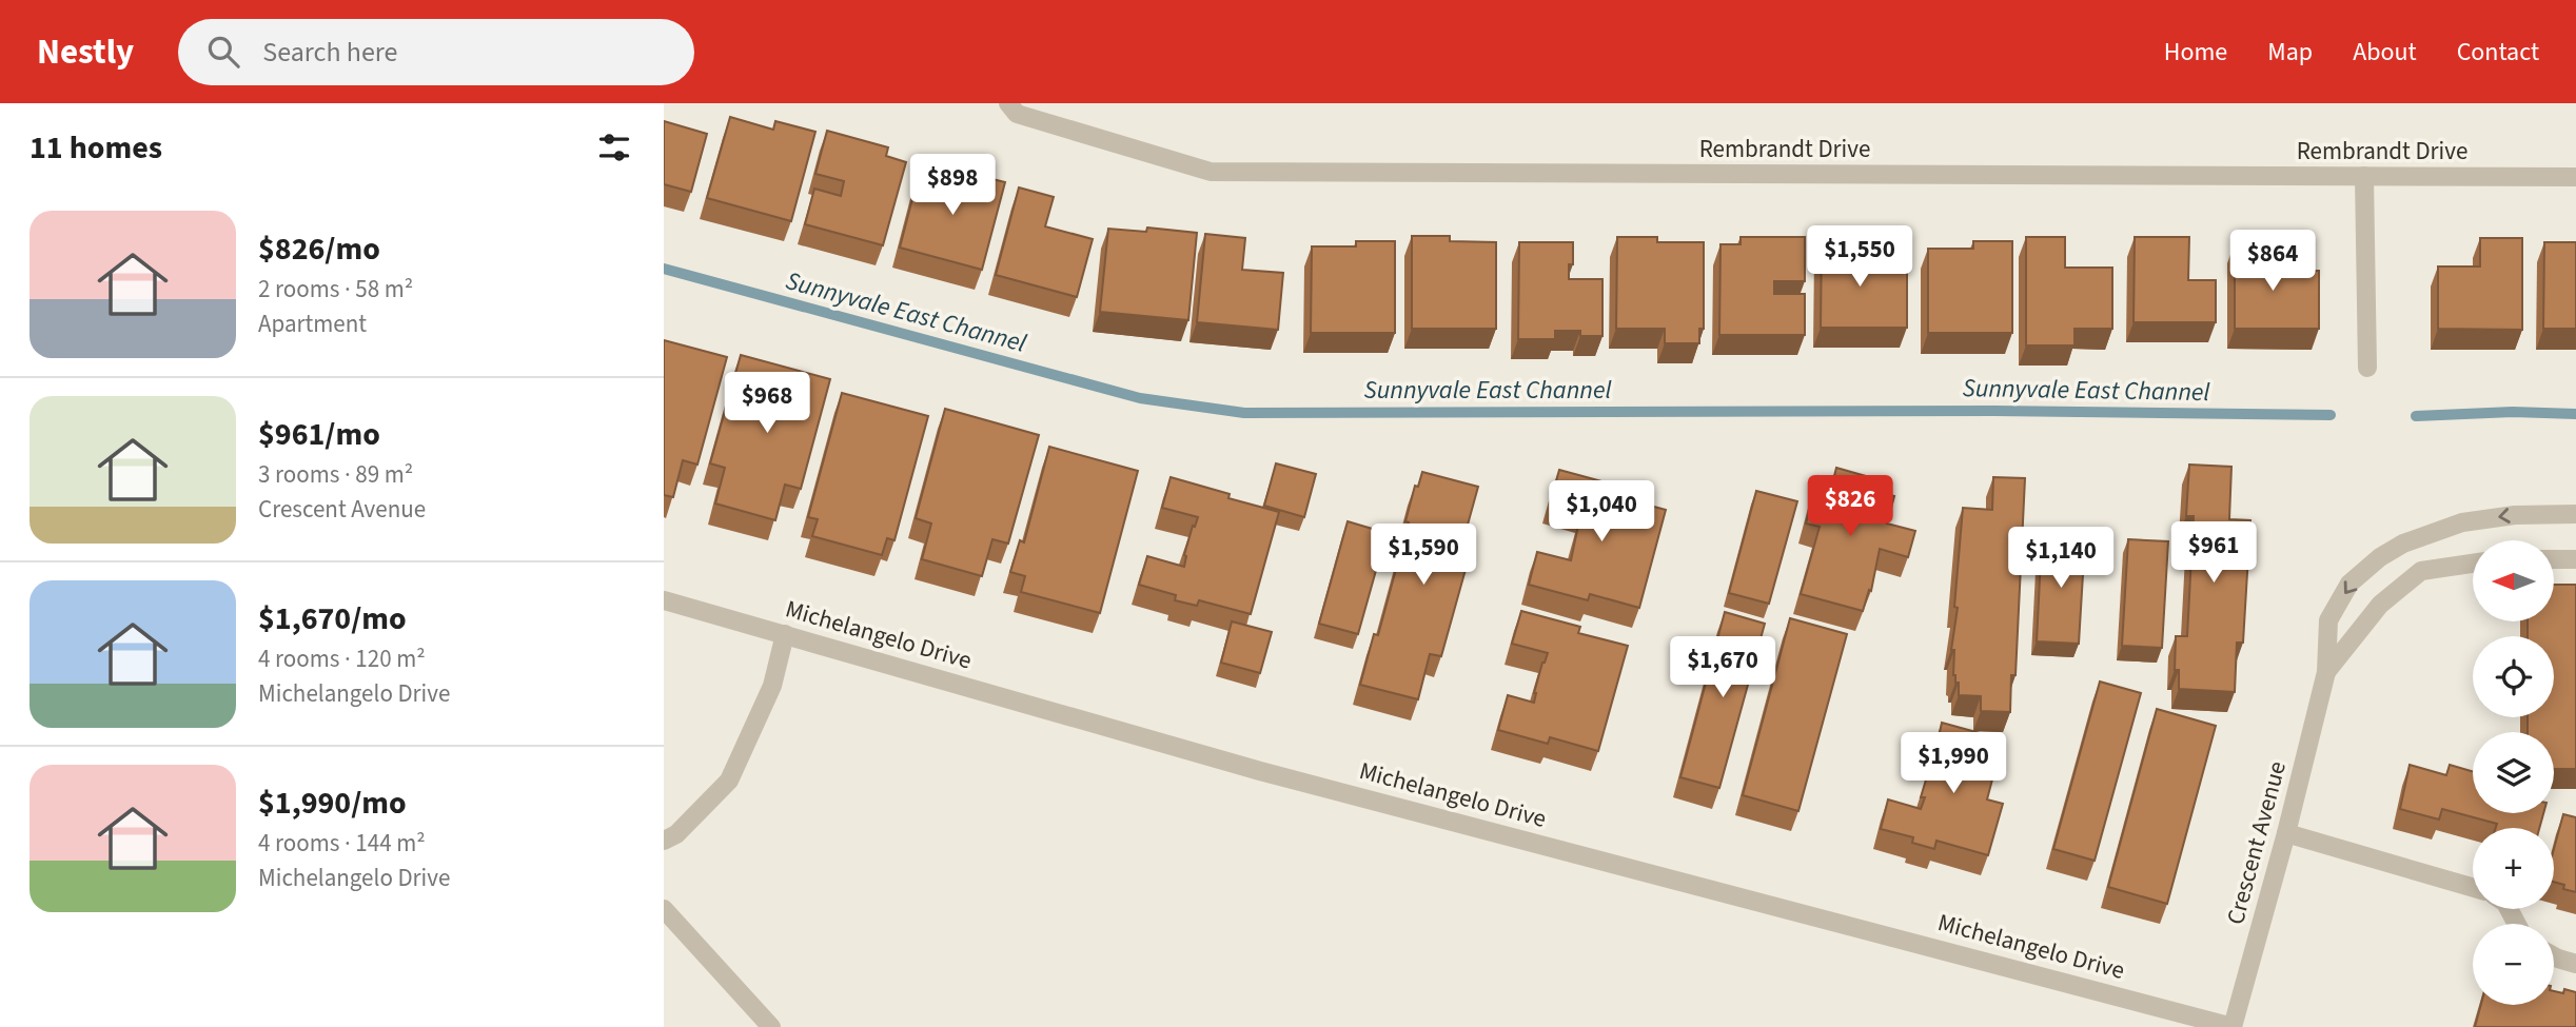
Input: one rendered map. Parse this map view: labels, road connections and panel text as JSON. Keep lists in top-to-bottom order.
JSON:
{
  "streets": {
    "street": ["Rembrandt Drive", "Michelangelo Drive", "Crescent Avenue"]
  },
  "crossings": [
    ["Michelangelo Drive", "Crescent Avenue"]
  ],
  "water": ["Sunnyvale East Channel"],
  "north": "left",
  "page": {
    "header": "Nestly",
    "search": "Search here",
    "nav": [
      "Home",
      "Map",
      "About",
      "Contact"
    ],
    "heading": "11 homes",
    "price": [
      "$898",
      "$1,550",
      "$864",
      "$968",
      "$826",
      "$1,040",
      "$961",
      "$1,590",
      "$1,140",
      "$1,670",
      "$1,990"
    ],
    "list": [
      {
        "name": "$826/mo",
        "note": "2 rooms · 58 m² · Apartment"
      },
      {
        "name": "$961/mo",
        "note": "3 rooms · 89 m² · Crescent Avenue"
      },
      {
        "name": "$1,670/mo",
        "note": "4 rooms · 120 m² · Michelangelo Drive"
      },
      {
        "name": "$1,990/mo",
        "note": "4 rooms · 144 m² · Michelangelo Drive"
      }
    ],
    "map_buttons": ["+", "−"]
  }
}
